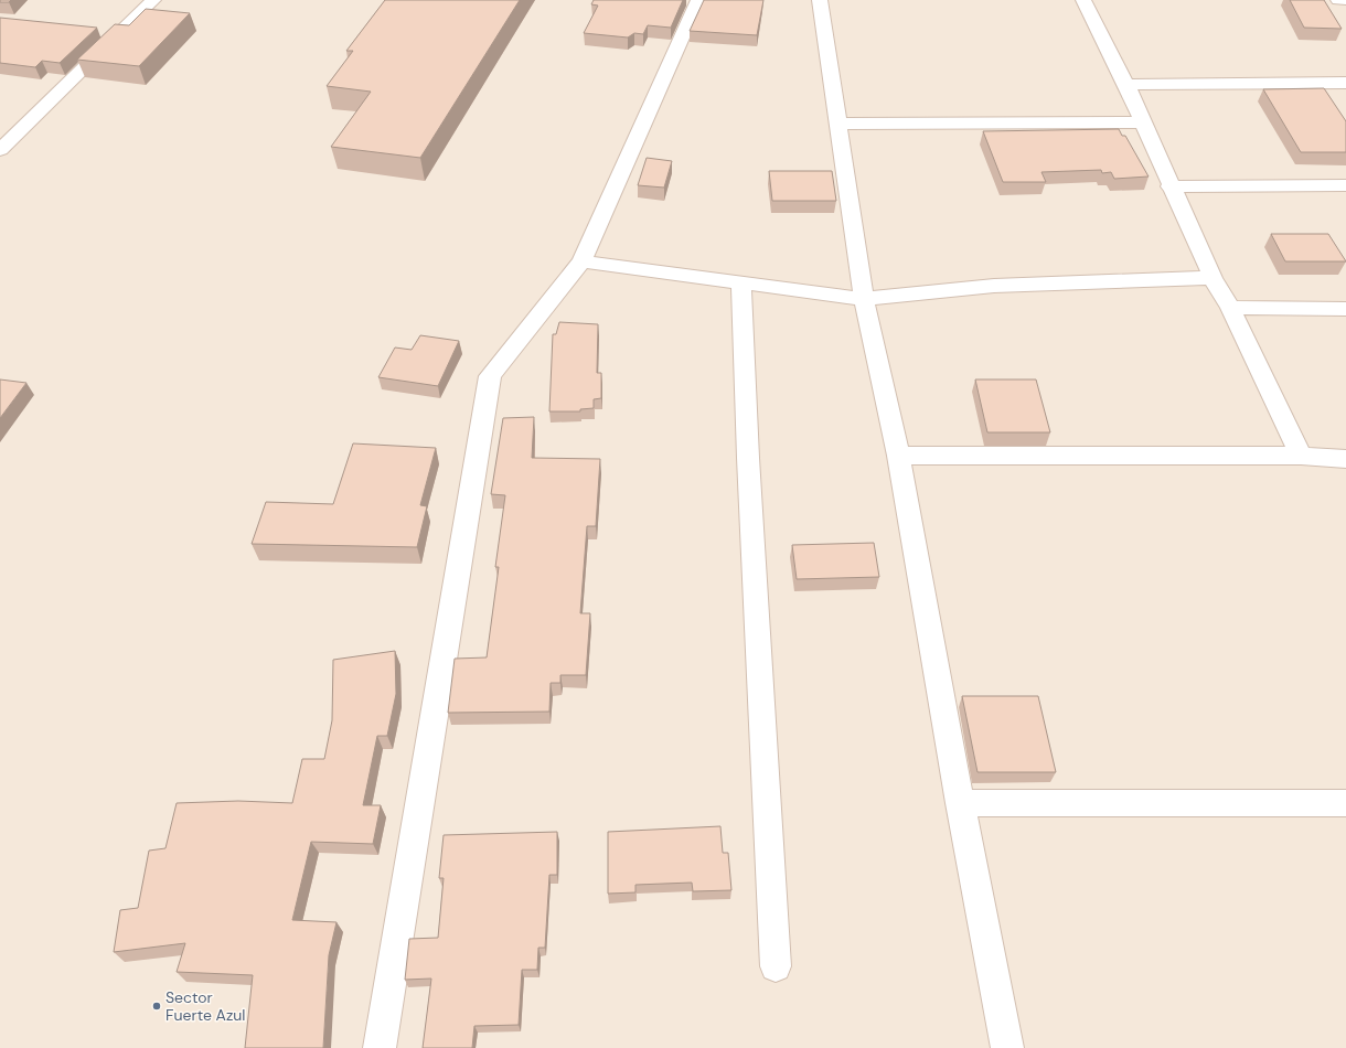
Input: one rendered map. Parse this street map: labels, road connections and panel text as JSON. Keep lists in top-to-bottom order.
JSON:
{
  "places": ["Sector Fuerte Azul"]
}
